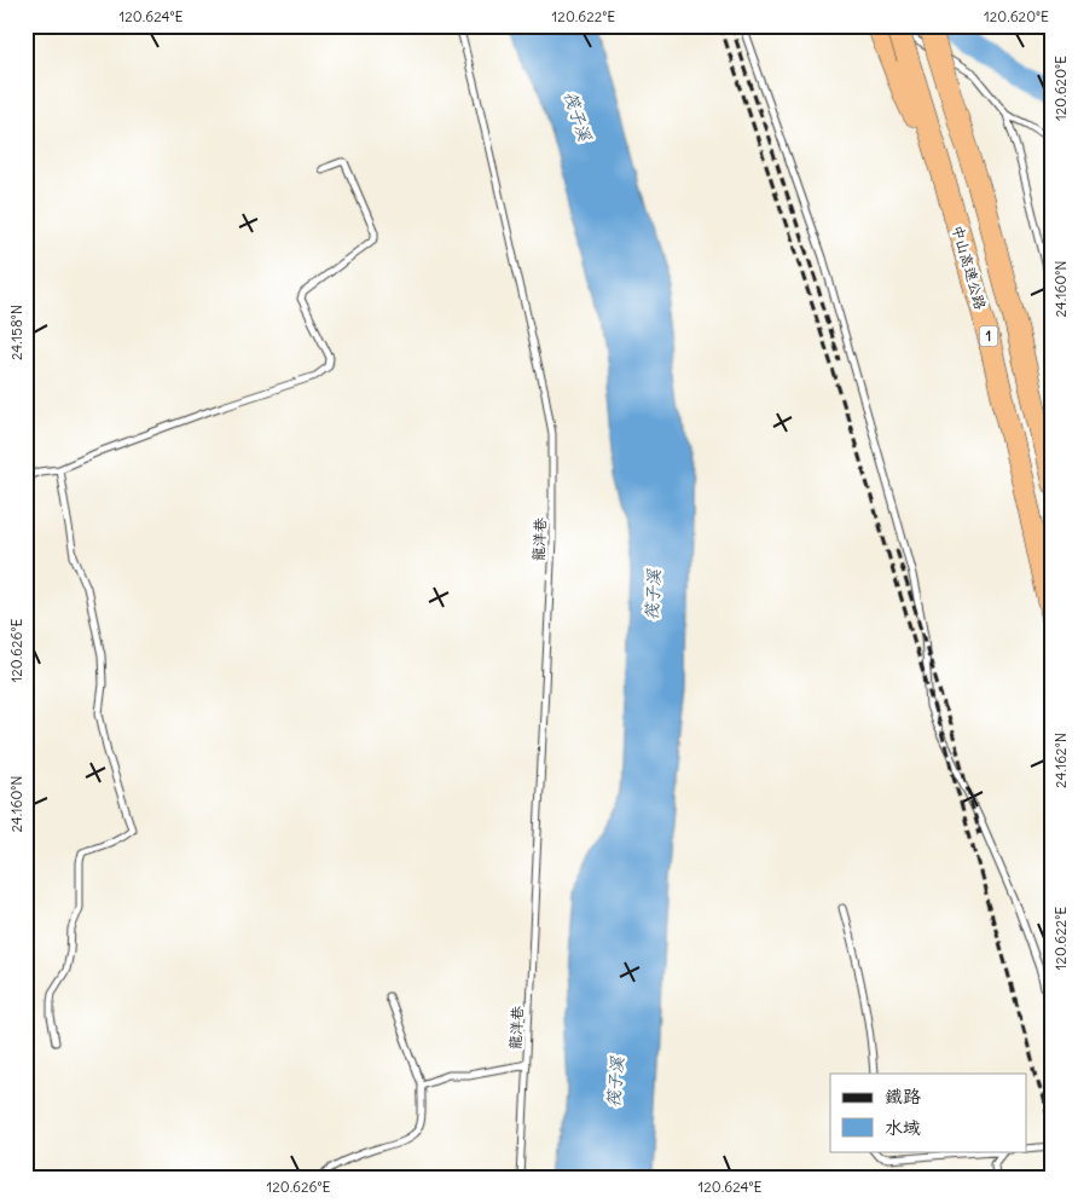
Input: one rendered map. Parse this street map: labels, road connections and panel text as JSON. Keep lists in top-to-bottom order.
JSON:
{
  "streets": {
    "highway": ["中山高速公路", "1"],
    "lane": ["龍洋巷"]
  },
  "water": ["筏子溪"],
  "legend": ["鐵路", "水域"],
  "coordinates": [
    "120.624°E",
    "120.622°E",
    "120.620°E",
    "24.160°N",
    "24.158°N",
    "120.626°E",
    "24.162°N"
  ]
}
